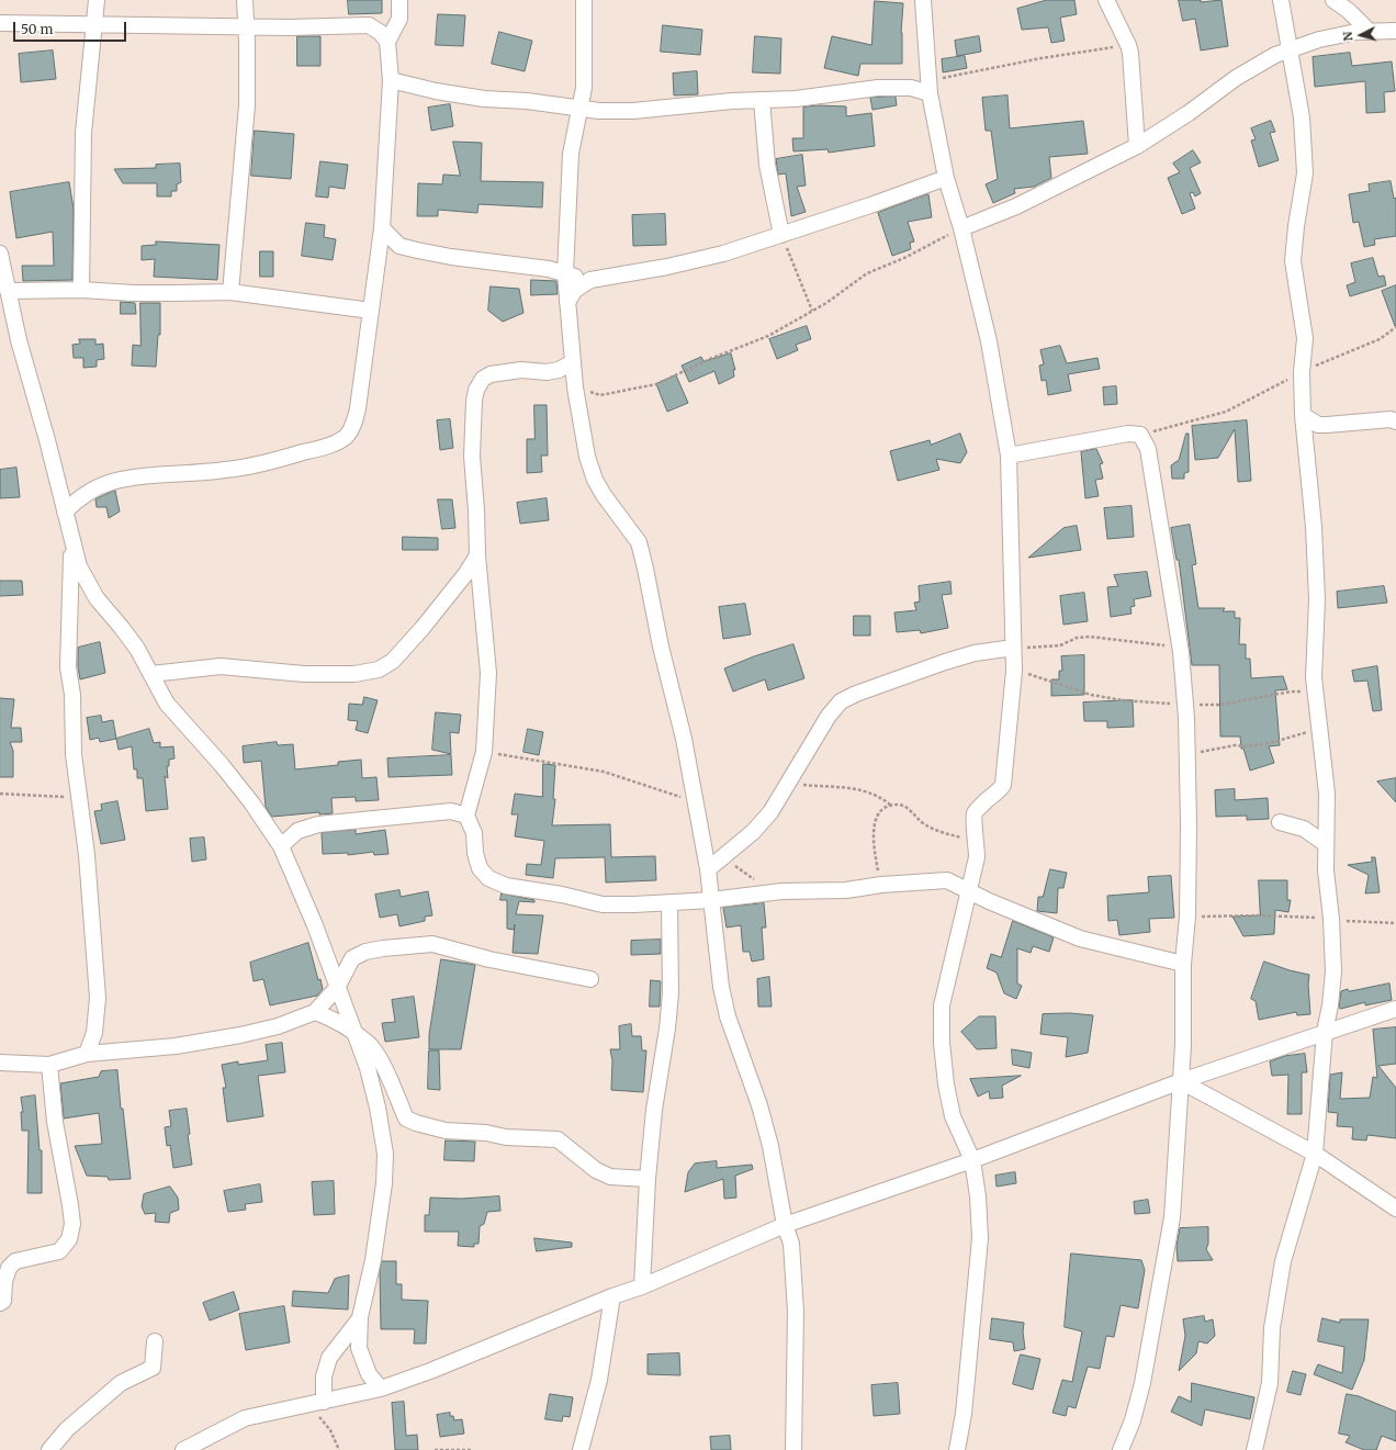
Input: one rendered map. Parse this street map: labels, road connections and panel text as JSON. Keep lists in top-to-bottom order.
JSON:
{
  "scale_bar": "50 m",
  "north": "left"
}
